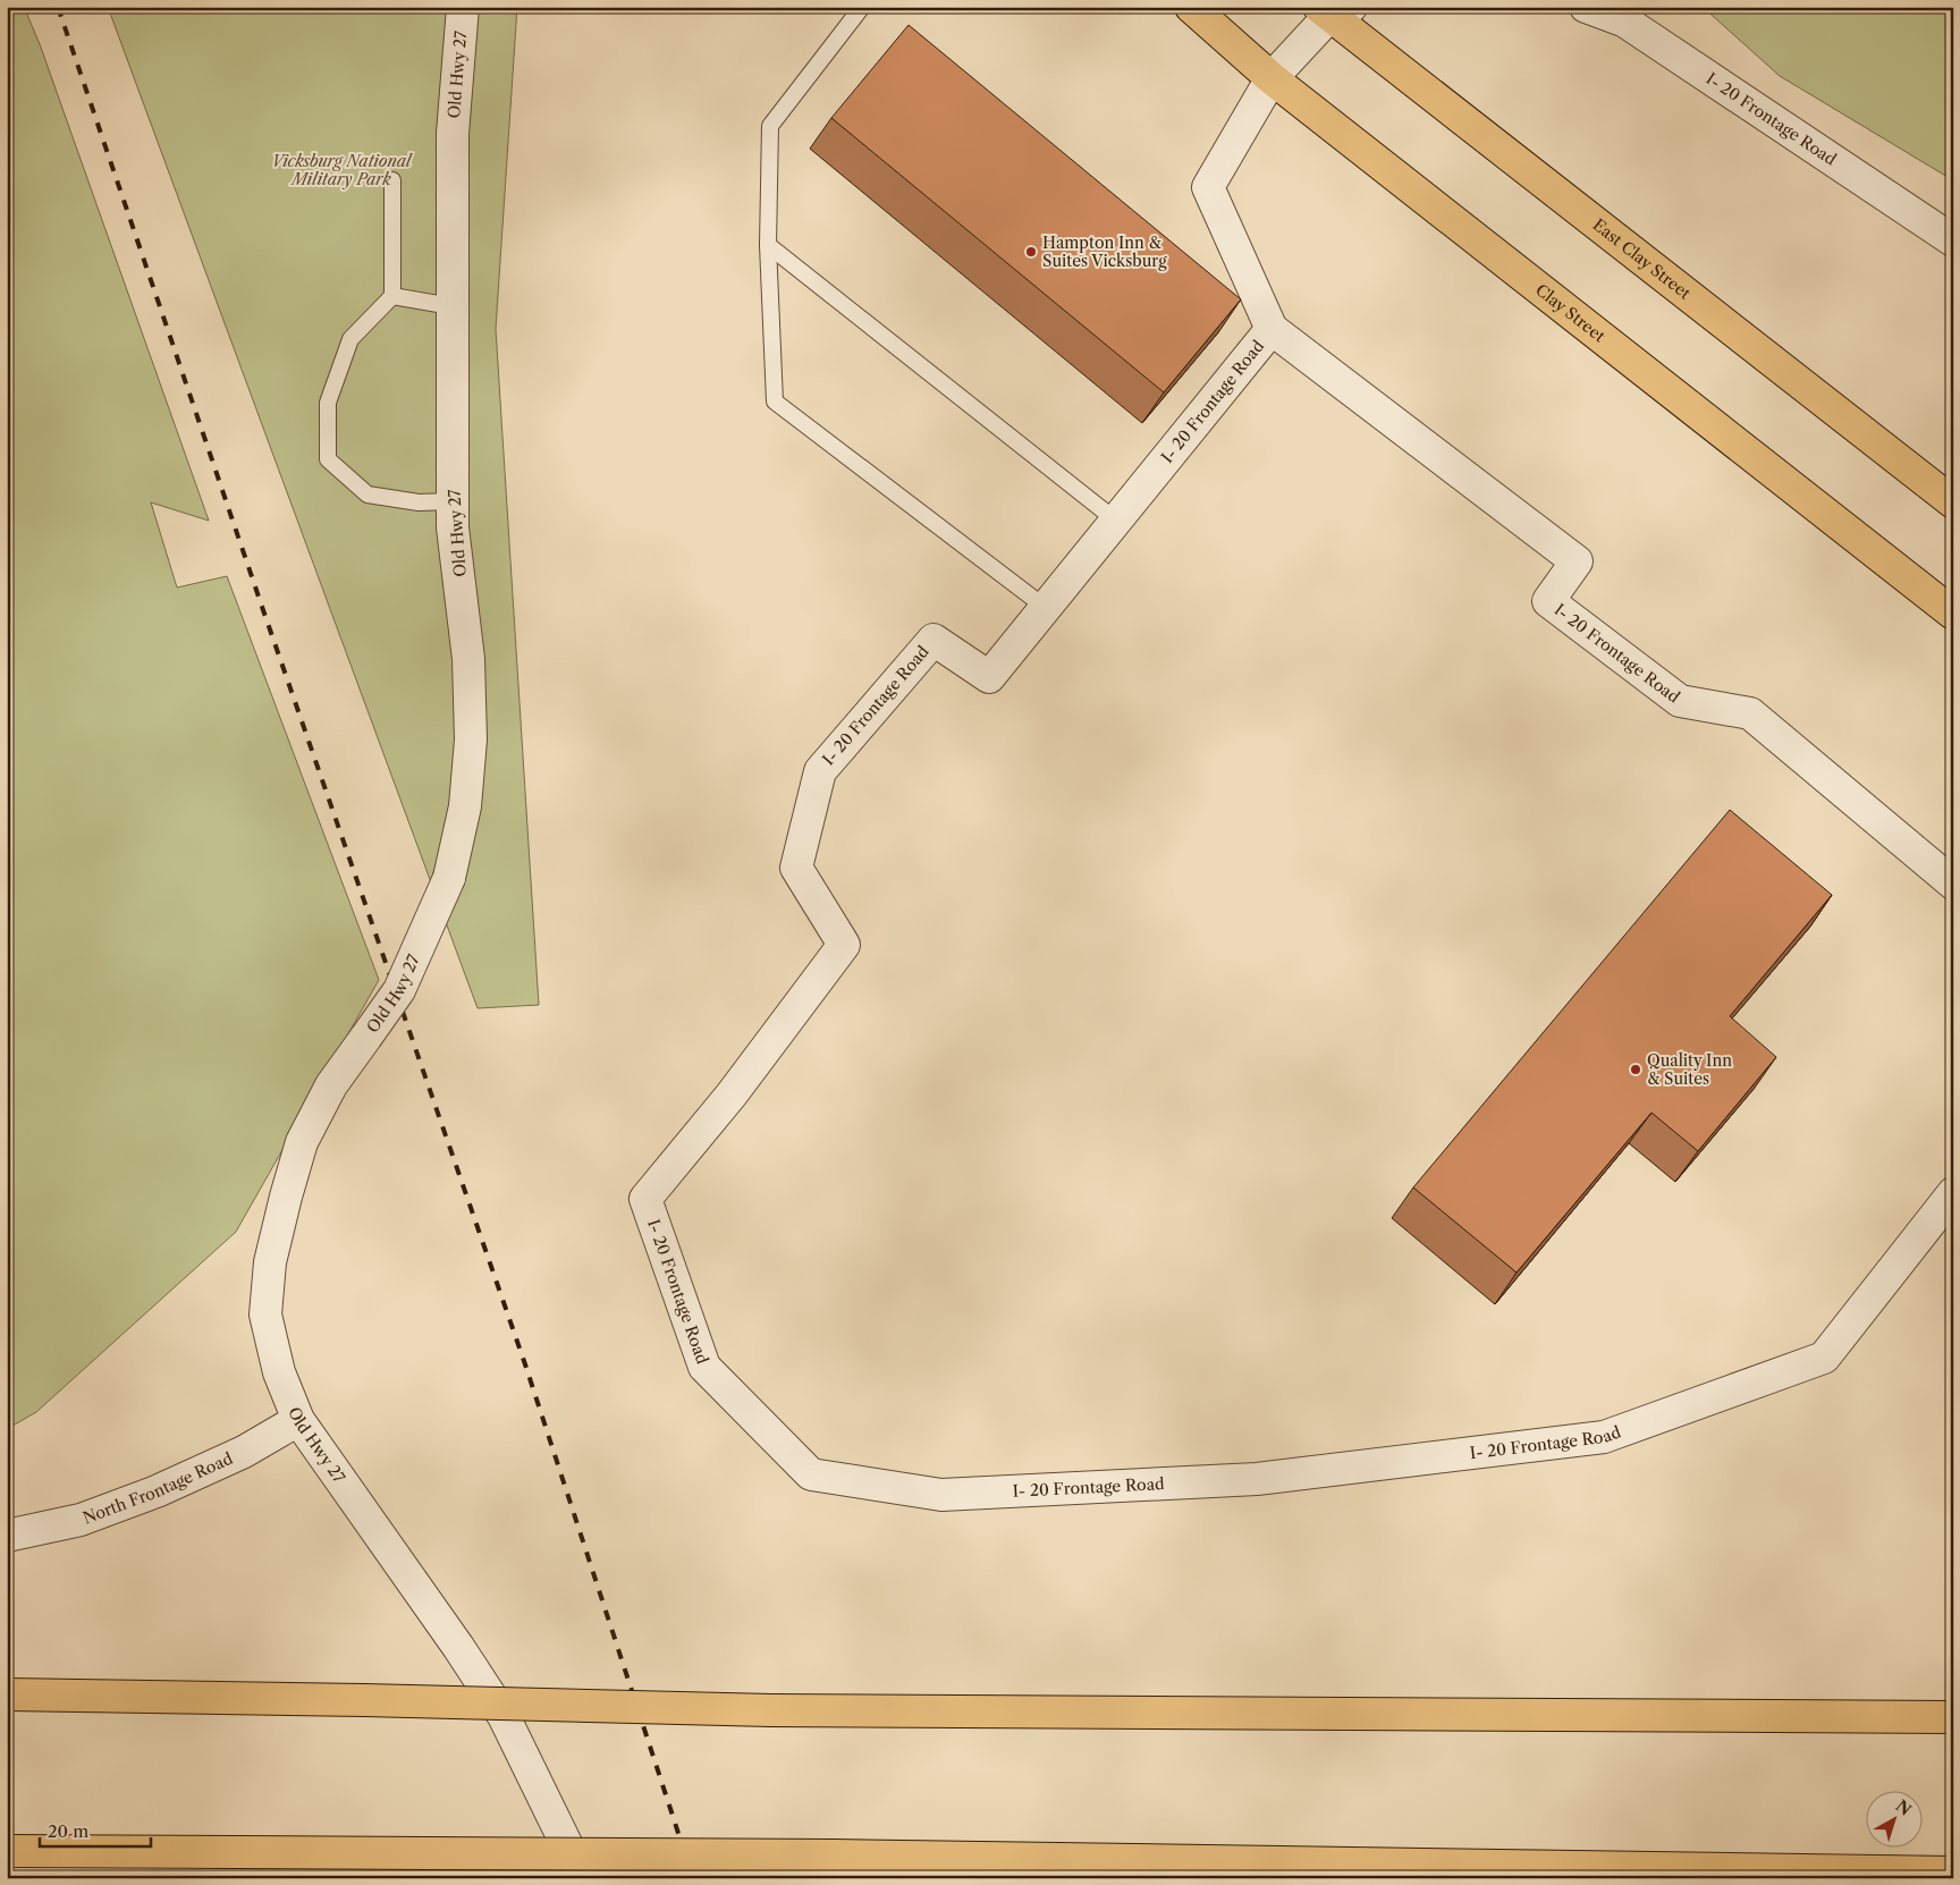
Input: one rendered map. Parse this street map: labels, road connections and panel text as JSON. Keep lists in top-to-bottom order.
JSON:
{
  "streets": {
    "main road": ["East Clay Street", "Clay Street"],
    "street": ["Old Hwy 27", "I- 20 Frontage Road", "North Frontage Road"]
  },
  "crossings": [
    ["Old Hwy 27", "North Frontage Road"],
    ["I- 20 Frontage Road", "East Clay Street"],
    ["I- 20 Frontage Road", "Clay Street"]
  ],
  "parks": ["Vicksburg National Military Park"],
  "places": ["Hampton Inn & Suites Vicksburg", "Quality Inn & Suites"],
  "scale_bar": "20 m",
  "north": "top right"
}
